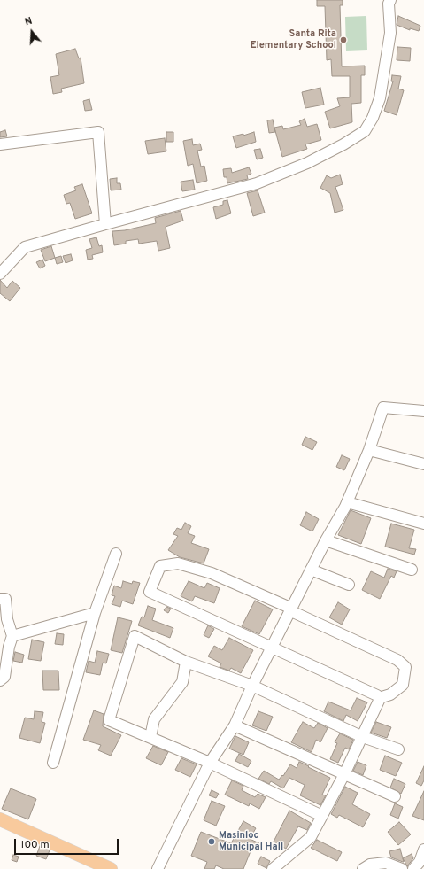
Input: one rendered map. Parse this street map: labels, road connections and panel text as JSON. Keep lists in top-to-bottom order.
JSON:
{
  "places": ["Santa Rita Elementary School", "Masinloc Municipal Hall"],
  "scale_bar": "100 m",
  "north": "top"
}
